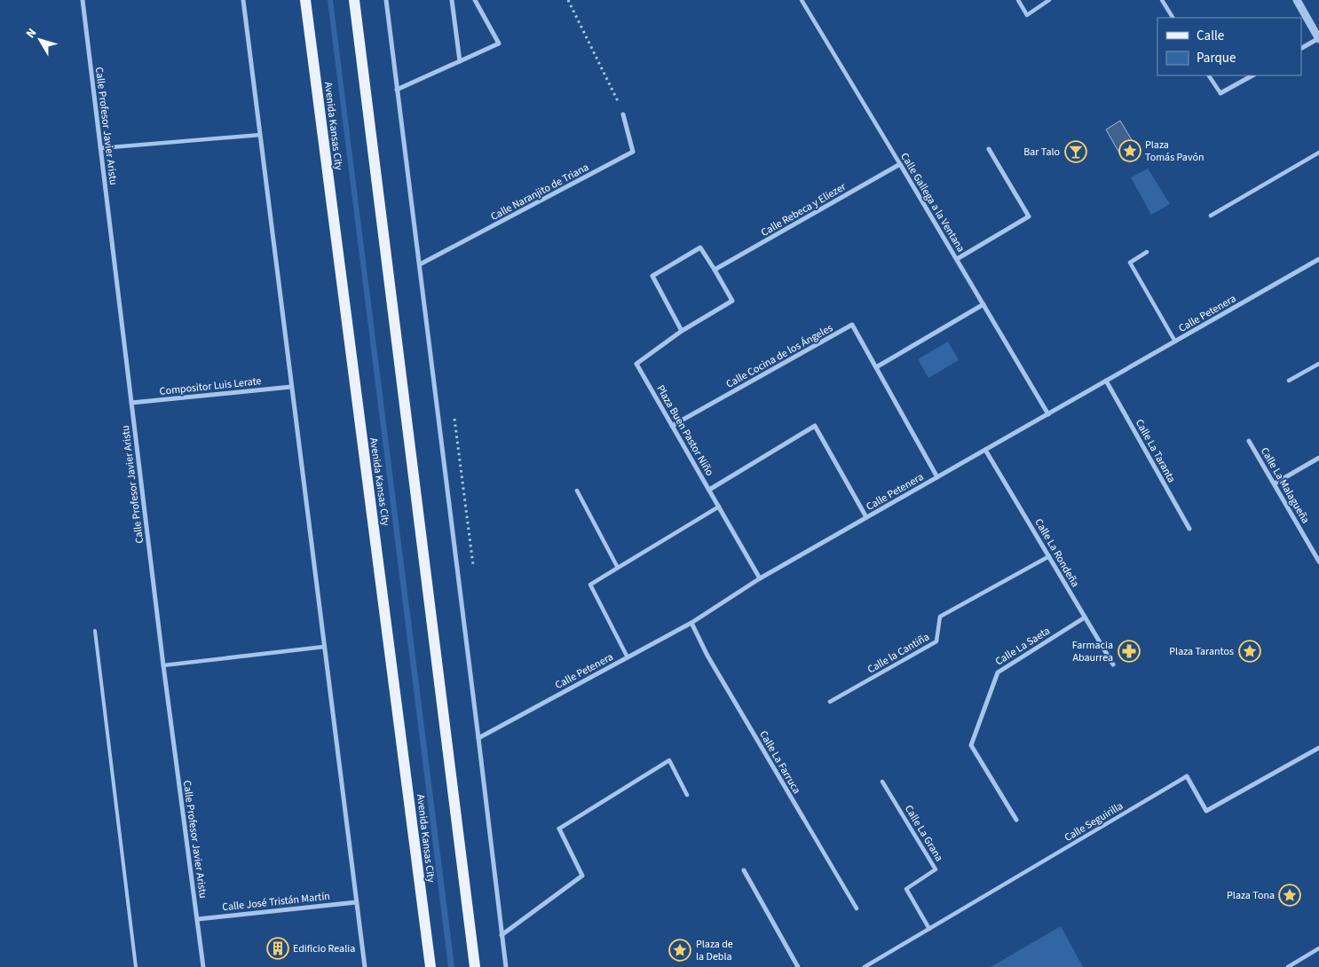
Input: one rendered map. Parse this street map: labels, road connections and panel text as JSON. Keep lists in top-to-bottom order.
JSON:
{
  "streets": {
    "main road": ["Avenida Kansas City"],
    "street": [
      "Calle Profesor Javier Aristu",
      "Calle Naranjito de Triana",
      "Calle Gallega a la Ventana",
      "Calle Rebeca y Eliezer",
      "Calle Petenera",
      "Calle Cocina de los Ángeles",
      "Compositor Luis Lerate",
      "Plaza Buen Pastor Niño",
      "Calle La Taranta",
      "Calle La Malagueña",
      "Calle La Rondeña",
      "Calle La Saeta",
      "Calle la Cantiña",
      "Calle La Farruca",
      "Calle Seguirilla",
      "Calle La Grana",
      "Calle José Tristán Martín"
    ]
  },
  "crossings": [
    ["Calle Profesor Javier Aristu", "Compositor Luis Lerate"],
    ["Calle Profesor Javier Aristu", "Calle José Tristán Martín"],
    ["Calle Gallega a la Ventana", "Calle Rebeca y Eliezer"],
    ["Calle Gallega a la Ventana", "Calle Petenera"],
    ["Calle Petenera", "Calle Cocina de los Ángeles"],
    ["Calle Petenera", "Plaza Buen Pastor Niño"],
    ["Calle Petenera", "Calle La Taranta"],
    ["Calle Petenera", "Calle La Rondeña"],
    ["Calle Petenera", "Calle La Farruca"],
    ["Calle Cocina de los Ángeles", "Plaza Buen Pastor Niño"],
    ["Calle La Rondeña", "Calle La Saeta"],
    ["Calle La Rondeña", "Calle la Cantiña"],
    ["Calle Seguirilla", "Calle La Grana"]
  ],
  "places": {
    "place": [
      "Plaza Tomás Pavón",
      "Plaza Tarantos",
      "Plaza Tona",
      "Plaza de la Debla"
    ],
    "bar": ["Bar Talo"],
    "pharmacy": ["Farmacia Abaurrea"],
    "building": ["Edificio Realia"]
  },
  "legend": ["Calle", "Parque"],
  "north": "top left"
}
